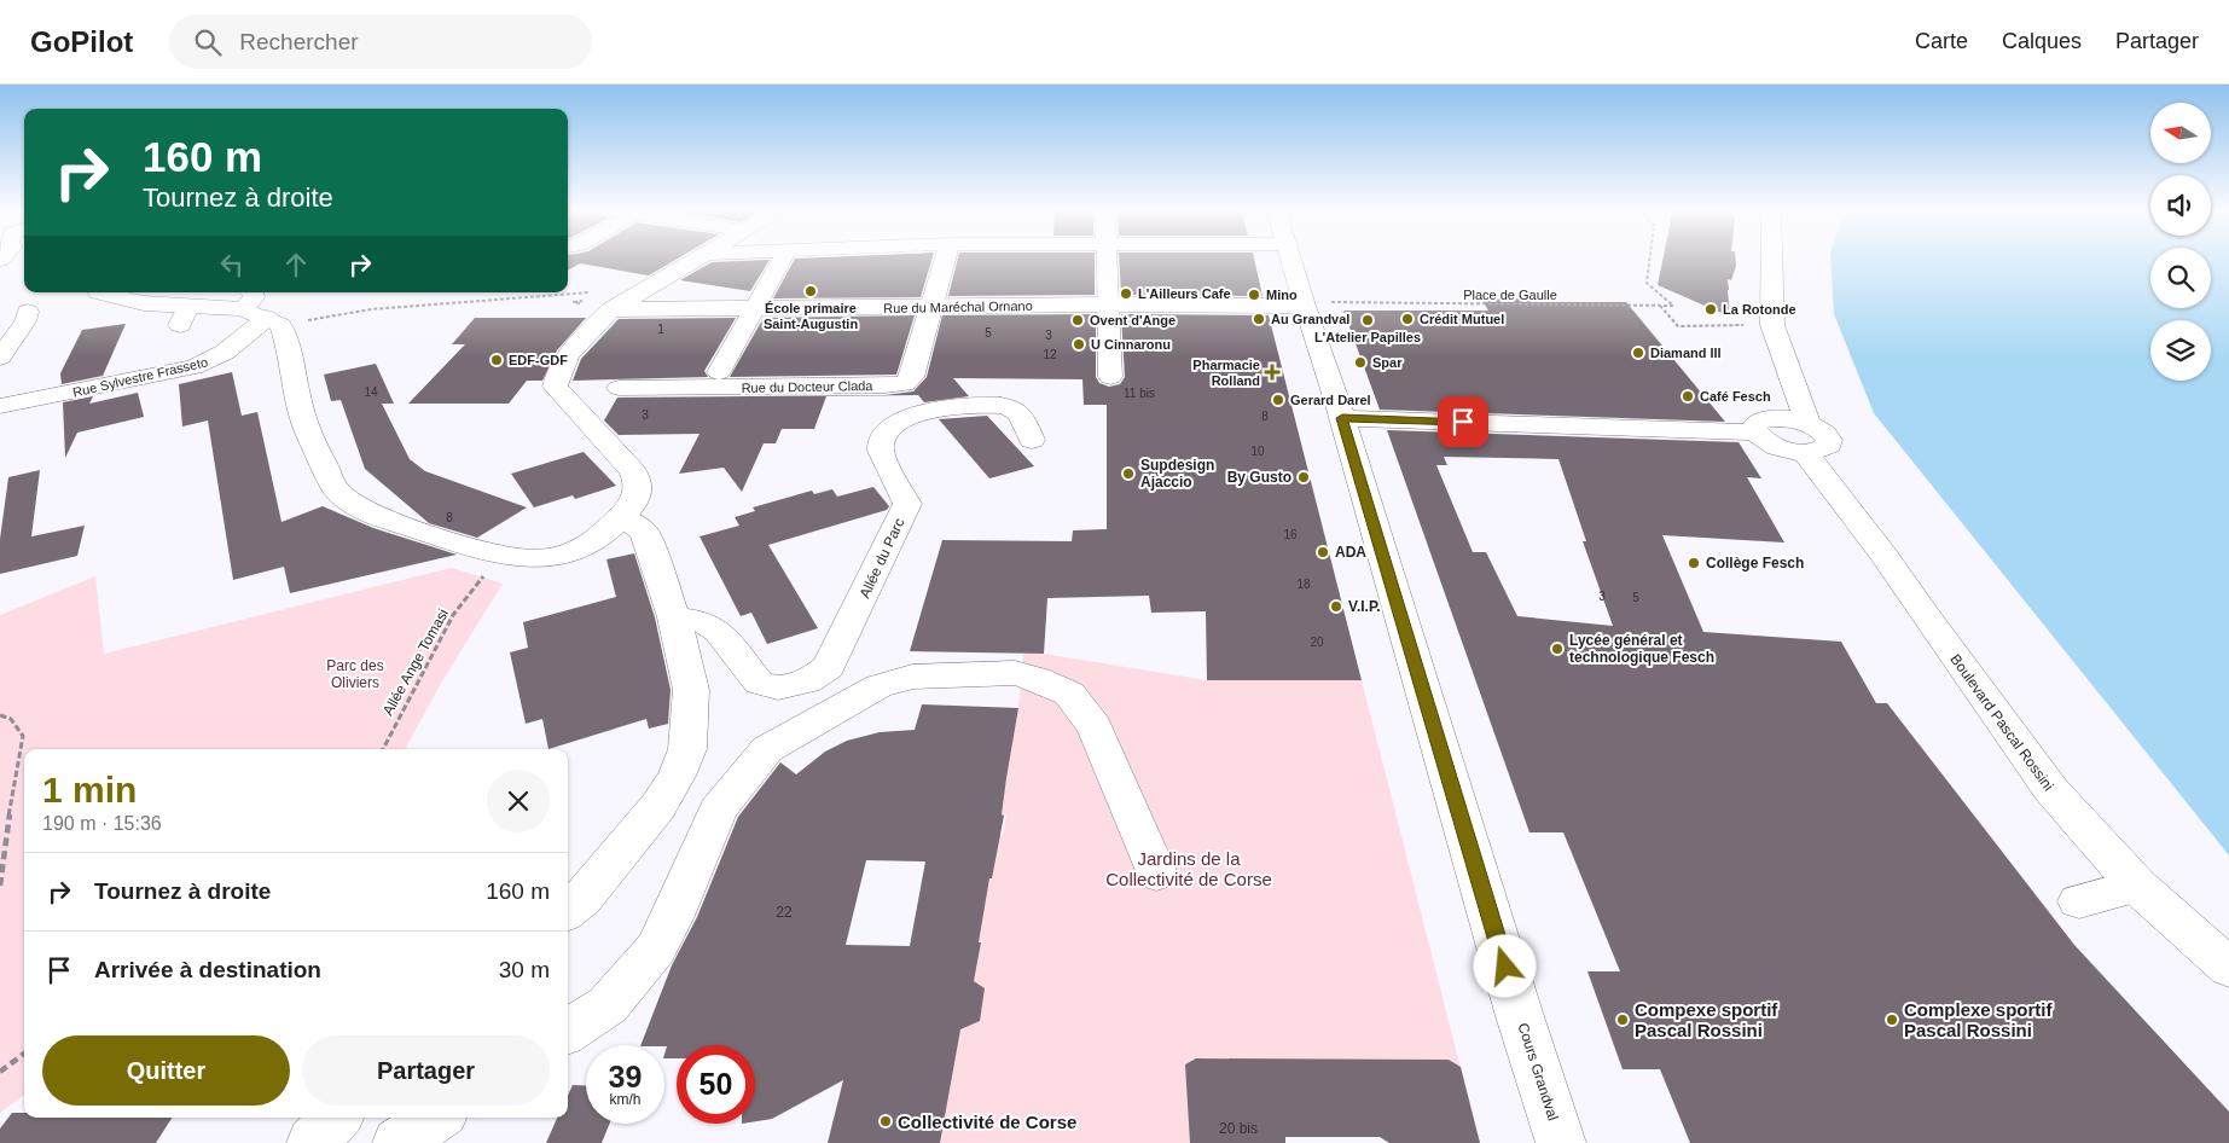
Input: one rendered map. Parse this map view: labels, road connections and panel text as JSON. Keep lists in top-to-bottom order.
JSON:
{
  "streets": {
    "main road": [
      "Rue du Maréchal Ornano",
      "Rue Sylvestre Frasseto",
      "Rue du Docteur Clada",
      "Allée du Parc",
      "Boulevard Pascal Rossini",
      "Cours Grandval"
    ],
    "path": ["Place de Gaulle", "Allée Ange Tomasi"]
  },
  "crossings": [
    ["Rue du Maréchal Ornano", "Rue du Docteur Clada"],
    ["Rue du Maréchal Ornano", "Cours Grandval"]
  ],
  "parks": ["Parc des Oliviers", "Jardins de la Collectivité de Corse"],
  "places": {
    "other": [
      "École primaire Saint-Augustin",
      "L'Ailleurs Cafe",
      "Mino",
      "La Rotonde",
      "Au Grandval",
      "Crédit Mutuel",
      "Ovent d'Ange",
      "L'Atelier Papilles",
      "U Cinnaronu",
      "Diamand III",
      "EDF-GDF",
      "Spar",
      "Café Fesch",
      "Gerard Darel",
      "Supdesign Ajaccio",
      "By Gusto",
      "ADA",
      "Collège Fesch",
      "V.I.P.",
      "Lycée général et technologique Fesch",
      "Compexe sportif Pascal Rossini",
      "Complexe sportif Pascal Rossini",
      "Collectivité de Corse"
    ],
    "health": ["Pharmacie Rolland"]
  },
  "house_numbers": [
    "1",
    "5",
    "3",
    "12",
    "14",
    "11 bis",
    "3",
    "8",
    "10",
    "8",
    "16",
    "18",
    "3",
    "5",
    "20",
    "22",
    "20 bis"
  ],
  "north": "left",
  "page": {
    "header": "GoPilot",
    "search": "Rechercher",
    "nav": ["Carte", "Calques", "Partager"],
    "turn": ["160 m", "Tournez à droite"],
    "heading": ["1 min", "190 m · 15:36"],
    "list": [
      {
        "name": "Tournez à droite",
        "value": "160 m"
      },
      {
        "name": "Arrivée à destination",
        "value": "30 m"
      }
    ],
    "buttons": ["Quitter", "Partager"],
    "speed": "39 km/h",
    "limit": "50"
  }
}
